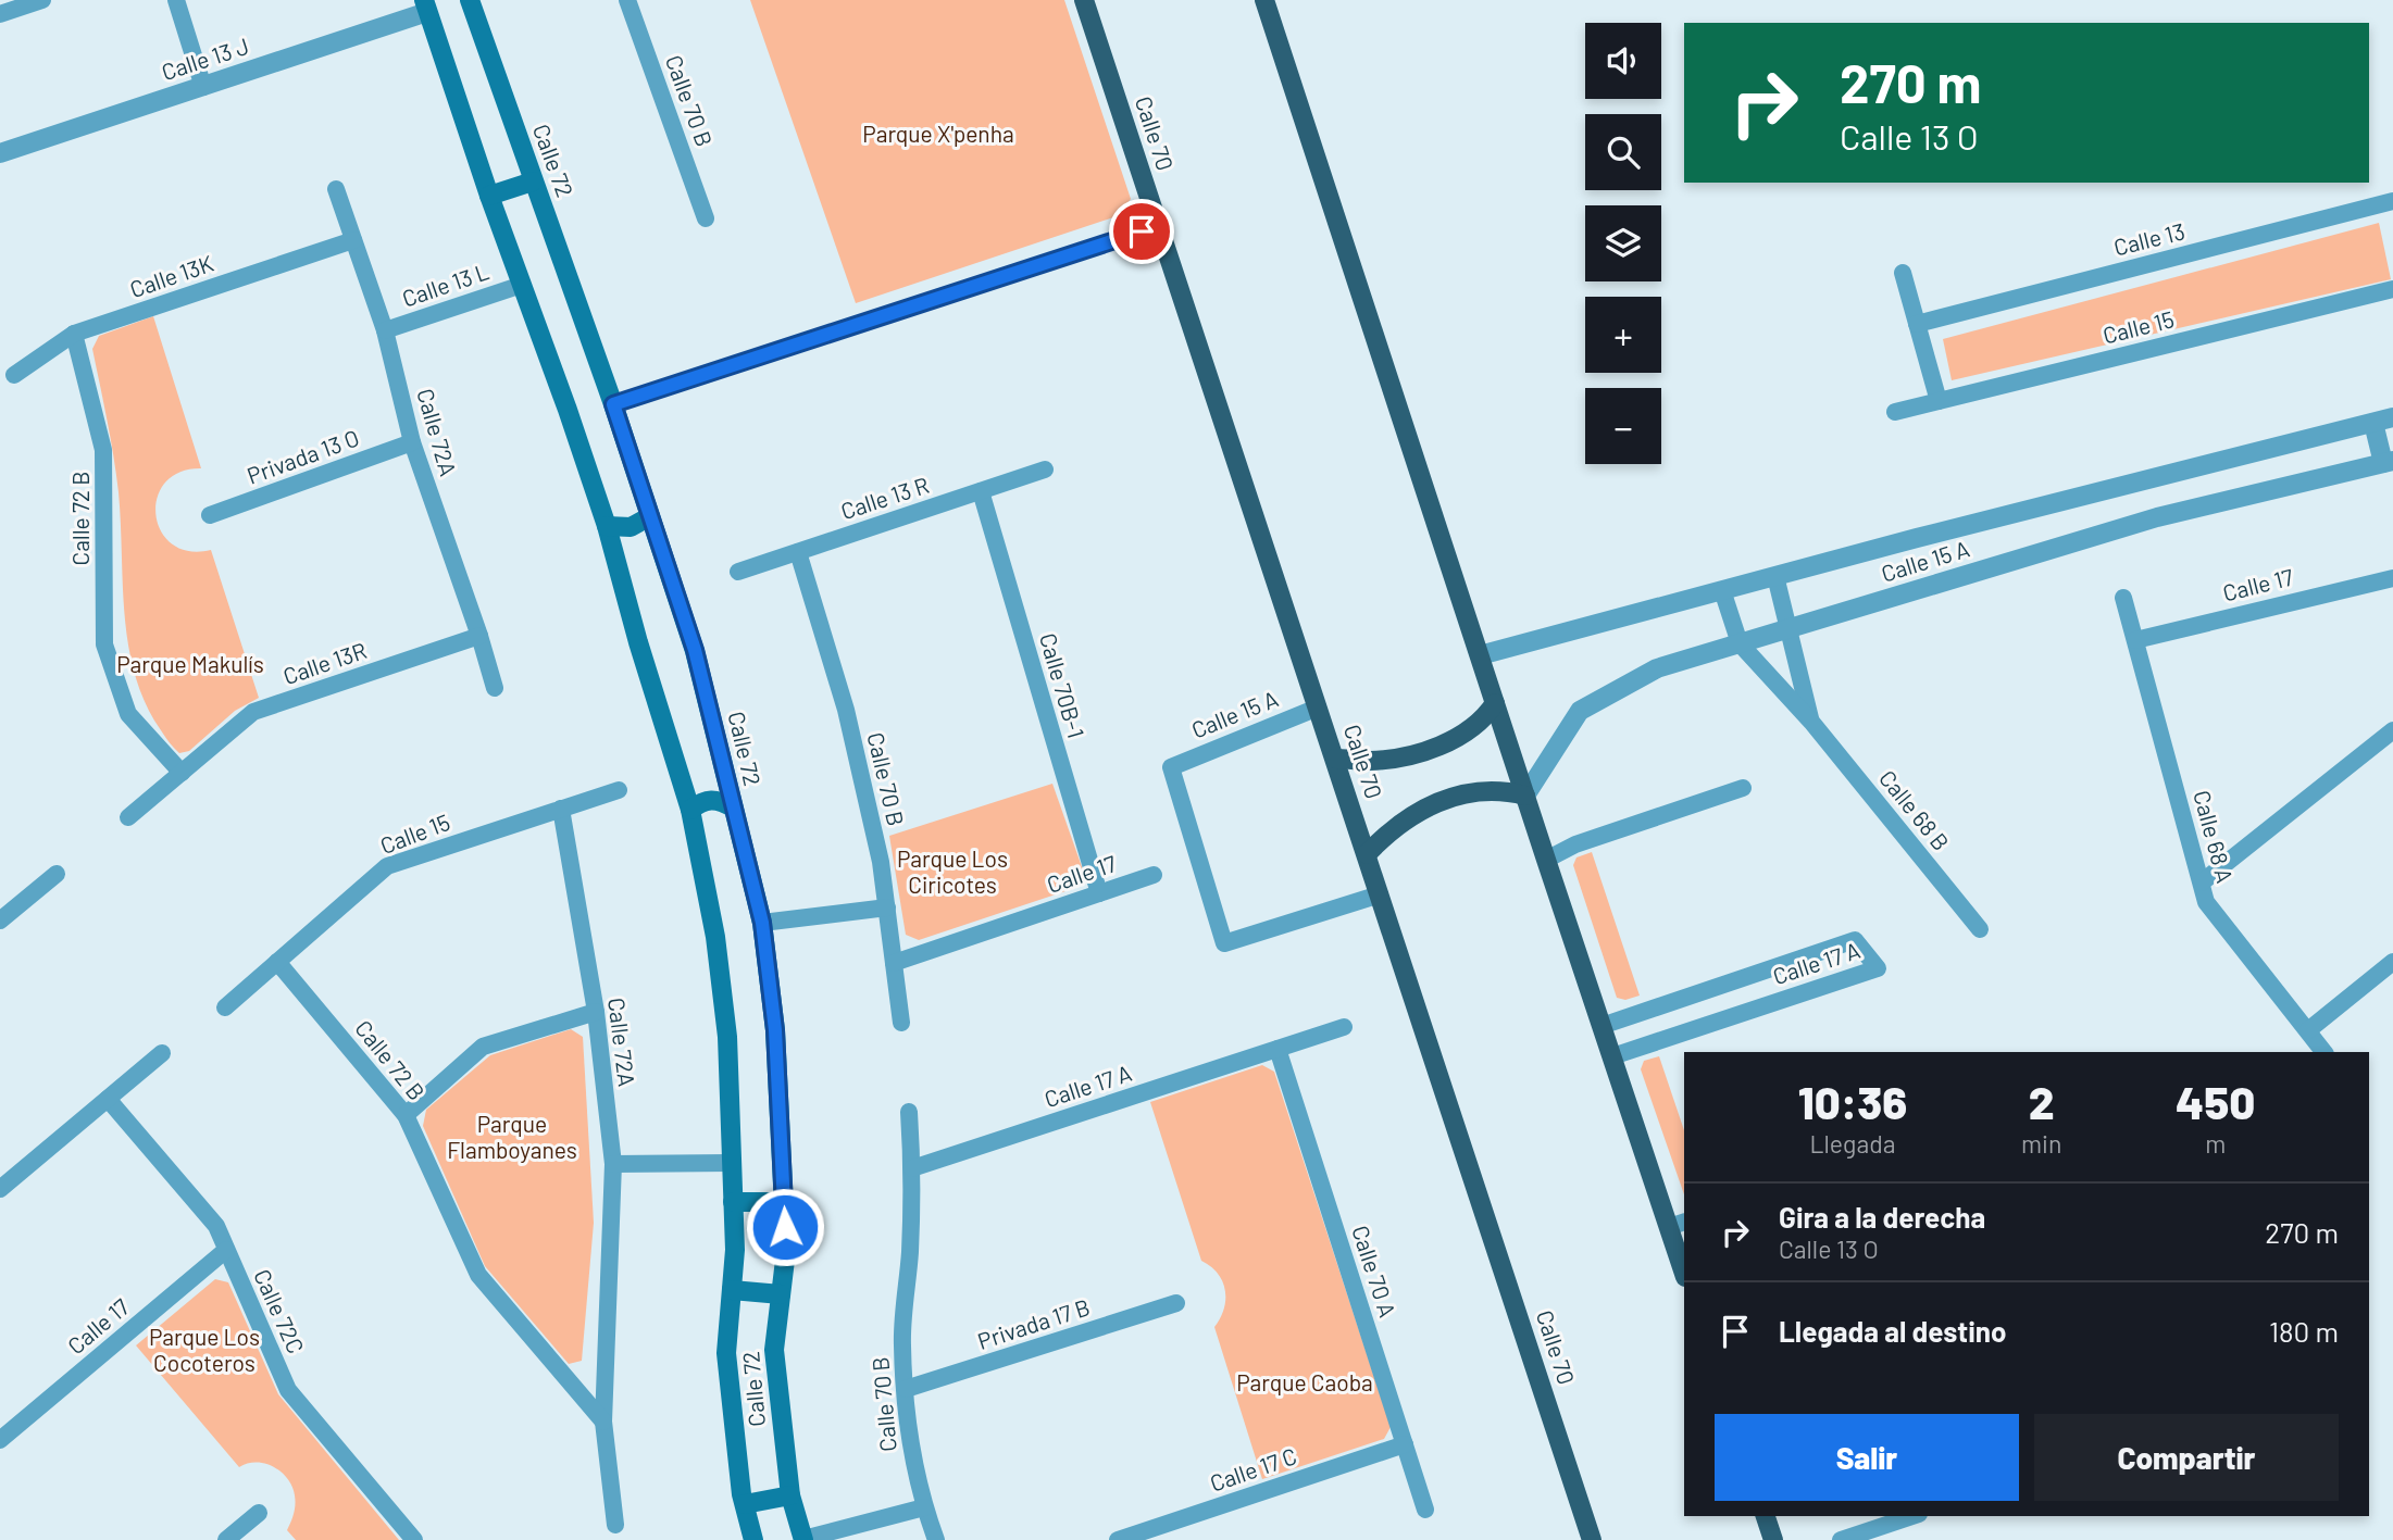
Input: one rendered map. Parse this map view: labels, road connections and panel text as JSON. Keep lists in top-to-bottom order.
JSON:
{
  "streets": {
    "main road": ["Calle 70", "Calle 72"],
    "street": [
      "Calle 13 J",
      "Calle 70 B",
      "Calle 13",
      "Calle 13K",
      "Calle 13 L",
      "Calle 15",
      "Calle 72A",
      "Privada 13 O",
      "Calle 13 R",
      "Calle 72 B",
      "Calle 15 A",
      "Calle 17",
      "Calle 13R",
      "Calle 70B-1",
      "Calle 68 B",
      "Calle 68 A",
      "Calle 17 A",
      "Calle 70 A",
      "Calle 72C",
      "Privada 17 B",
      "Calle 17 C"
    ]
  },
  "crossings": [
    ["Calle 13 J", "Calle 72"],
    ["Calle 70 B", "Calle 13 R"],
    ["Calle 70 B", "Calle 17"],
    ["Calle 70 B", "Calle 17 A"],
    ["Calle 70 B", "Privada 17 B"],
    ["Calle 70", "Calle 15 A"],
    ["Calle 72", "Calle 13 L"],
    ["Calle 13K", "Calle 72A"],
    ["Calle 13K", "Calle 72 B"],
    ["Calle 13 L", "Calle 72A"],
    ["Calle 15", "Calle 72A"],
    ["Calle 15", "Calle 72 B"],
    ["Calle 72A", "Privada 13 O"],
    ["Calle 72A", "Calle 72 B"],
    ["Calle 72A", "Calle 13R"],
    ["Calle 13 R", "Calle 70B-1"],
    ["Calle 72 B", "Calle 13R"],
    ["Calle 15 A", "Calle 68 B"],
    ["Calle 17", "Calle 70B-1"],
    ["Calle 17", "Calle 68 A"],
    ["Calle 17", "Calle 72C"],
    ["Calle 17 A", "Calle 70 A"],
    ["Calle 70 A", "Calle 17 C"]
  ],
  "parks": [
    "Parque X'penha",
    "Parque Makulís",
    "Parque Los Ciricotes",
    "Parque Flamboyanes",
    "Parque Los Cocoteros",
    "Parque Caoba"
  ],
  "page": {
    "map_buttons": ["+", "−"],
    "turn": ["270 m", "Calle 13 O"],
    "eta": [
      "10:36",
      "Llegada",
      "2",
      "min",
      "450",
      "m"
    ],
    "list": [
      {
        "name": "Gira a la derecha",
        "note": "Calle 13 O",
        "value": "270 m"
      },
      {
        "name": "Llegada al destino",
        "value": "180 m"
      }
    ],
    "buttons": ["Salir", "Compartir"]
  }
}
